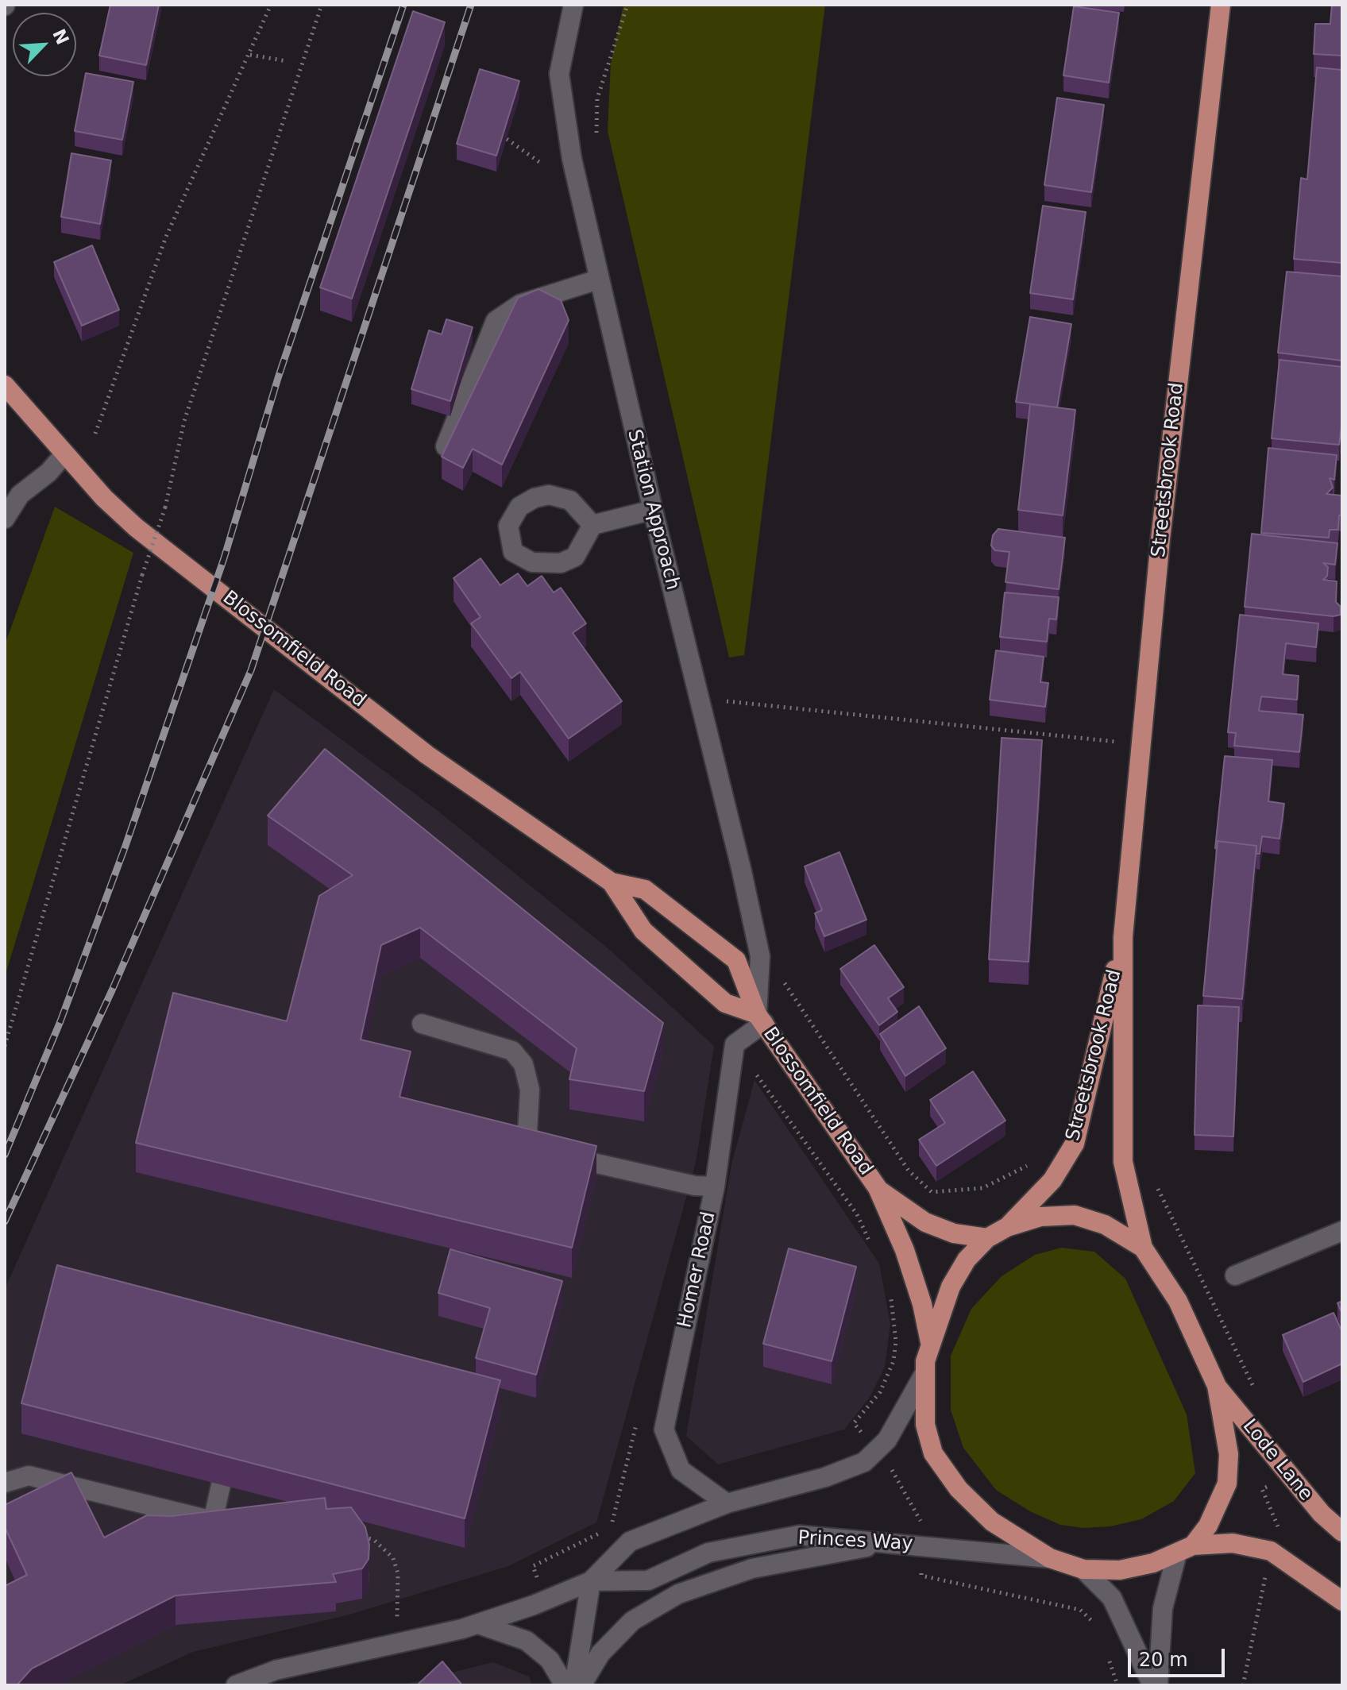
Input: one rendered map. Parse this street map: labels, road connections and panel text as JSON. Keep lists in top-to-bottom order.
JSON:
{
  "streets": {
    "main road": ["Streetsbrook Road", "Blossomfield Road", "Lode Lane"],
    "street": ["Station Approach", "Homer Road", "Princes Way"]
  },
  "crossings": [
    ["Station Approach", "Blossomfield Road"],
    ["Station Approach", "Homer Road"],
    ["Blossomfield Road", "Homer Road"],
    ["Homer Road", "Princes Way"]
  ],
  "scale_bar": "20 m",
  "north": "top right"
}
